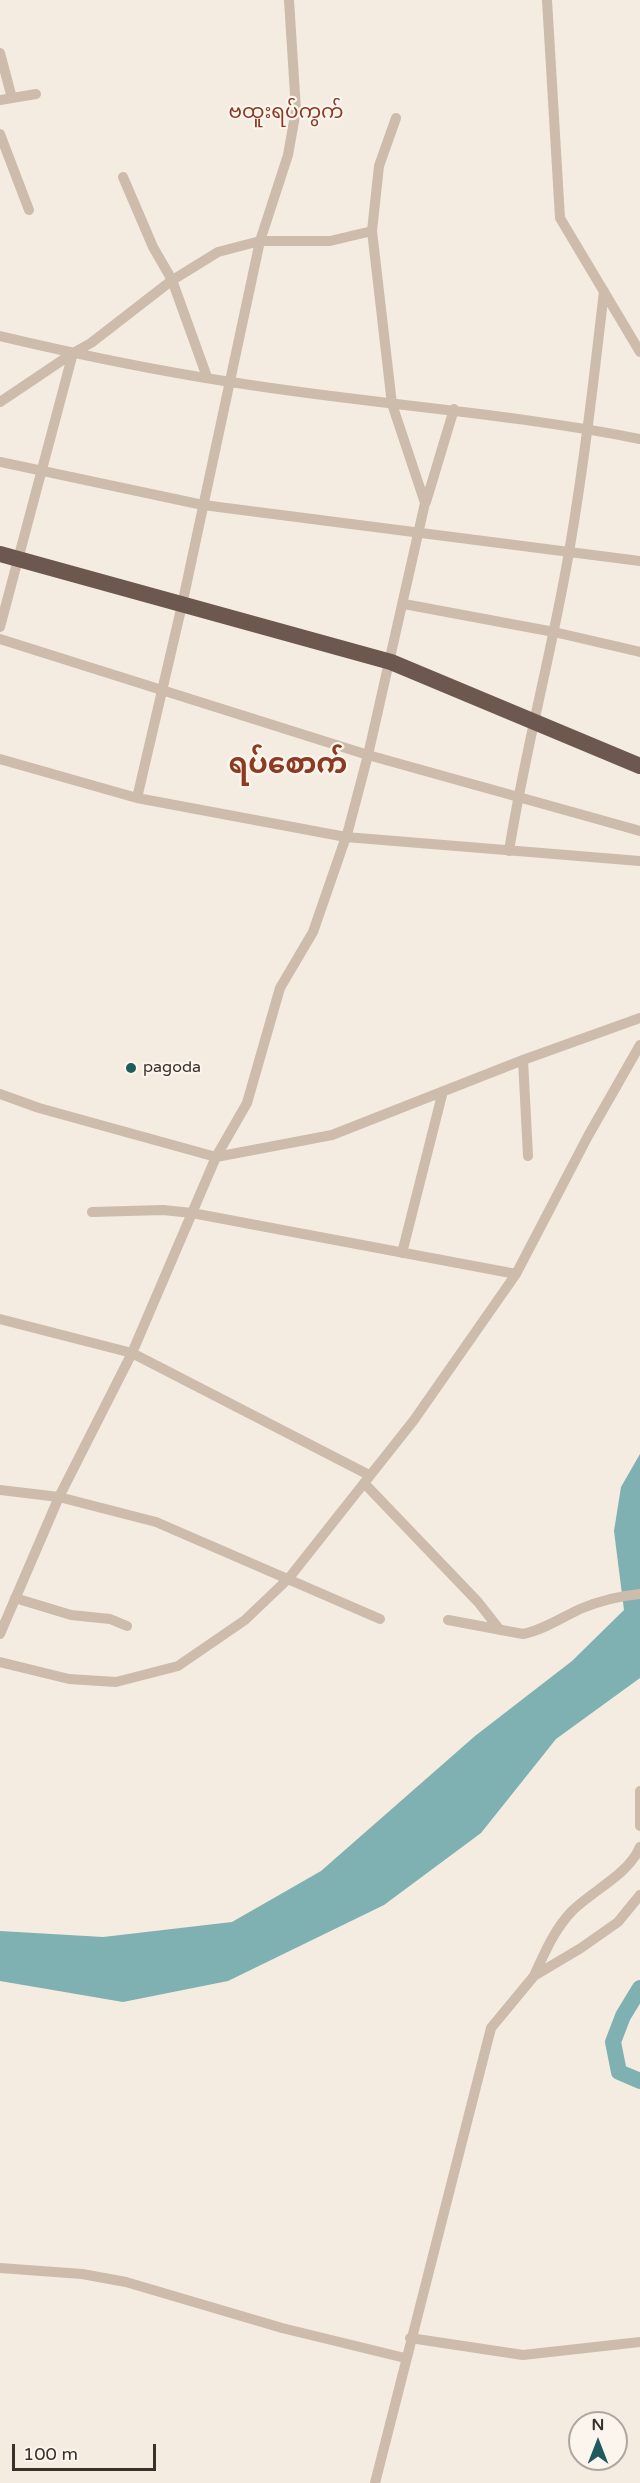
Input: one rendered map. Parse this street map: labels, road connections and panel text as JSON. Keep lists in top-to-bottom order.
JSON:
{
  "districts": ["ဗထူးရပ်ကွက်", "ရပ်စောက်"],
  "places": ["pagoda"],
  "scale_bar": "100 m",
  "north": "top"
}
